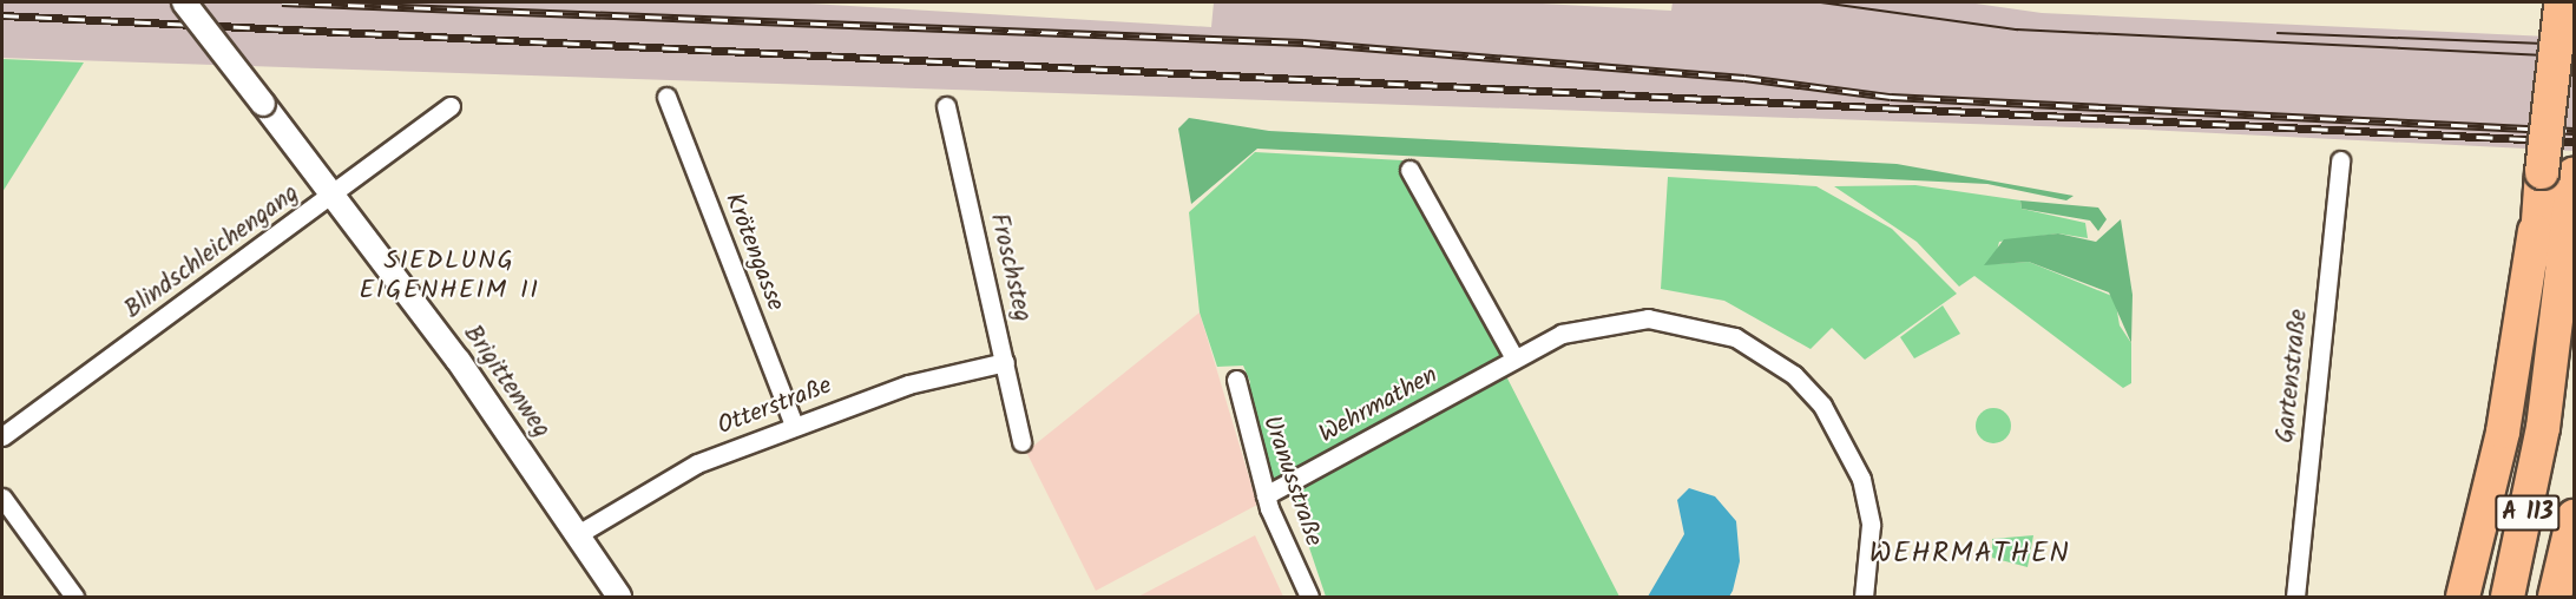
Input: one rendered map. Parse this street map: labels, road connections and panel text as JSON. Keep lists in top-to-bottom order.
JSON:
{
  "streets": {
    "highway": ["A 113"],
    "street": [
      "Blindschleichengang",
      "Krötengasse",
      "Froschsteg",
      "Gartenstraße",
      "Brigittenweg",
      "Wehrmathen",
      "Otterstraße",
      "Uranusstraße"
    ]
  },
  "crossings": [
    ["Blindschleichengang", "Brigittenweg"],
    ["Krötengasse", "Otterstraße"],
    ["Froschsteg", "Otterstraße"],
    ["Brigittenweg", "Otterstraße"],
    ["Wehrmathen", "Uranusstraße"]
  ],
  "districts": ["SIEDLUNG EIGENHEIM II", "WEHRMATHEN"]
}
